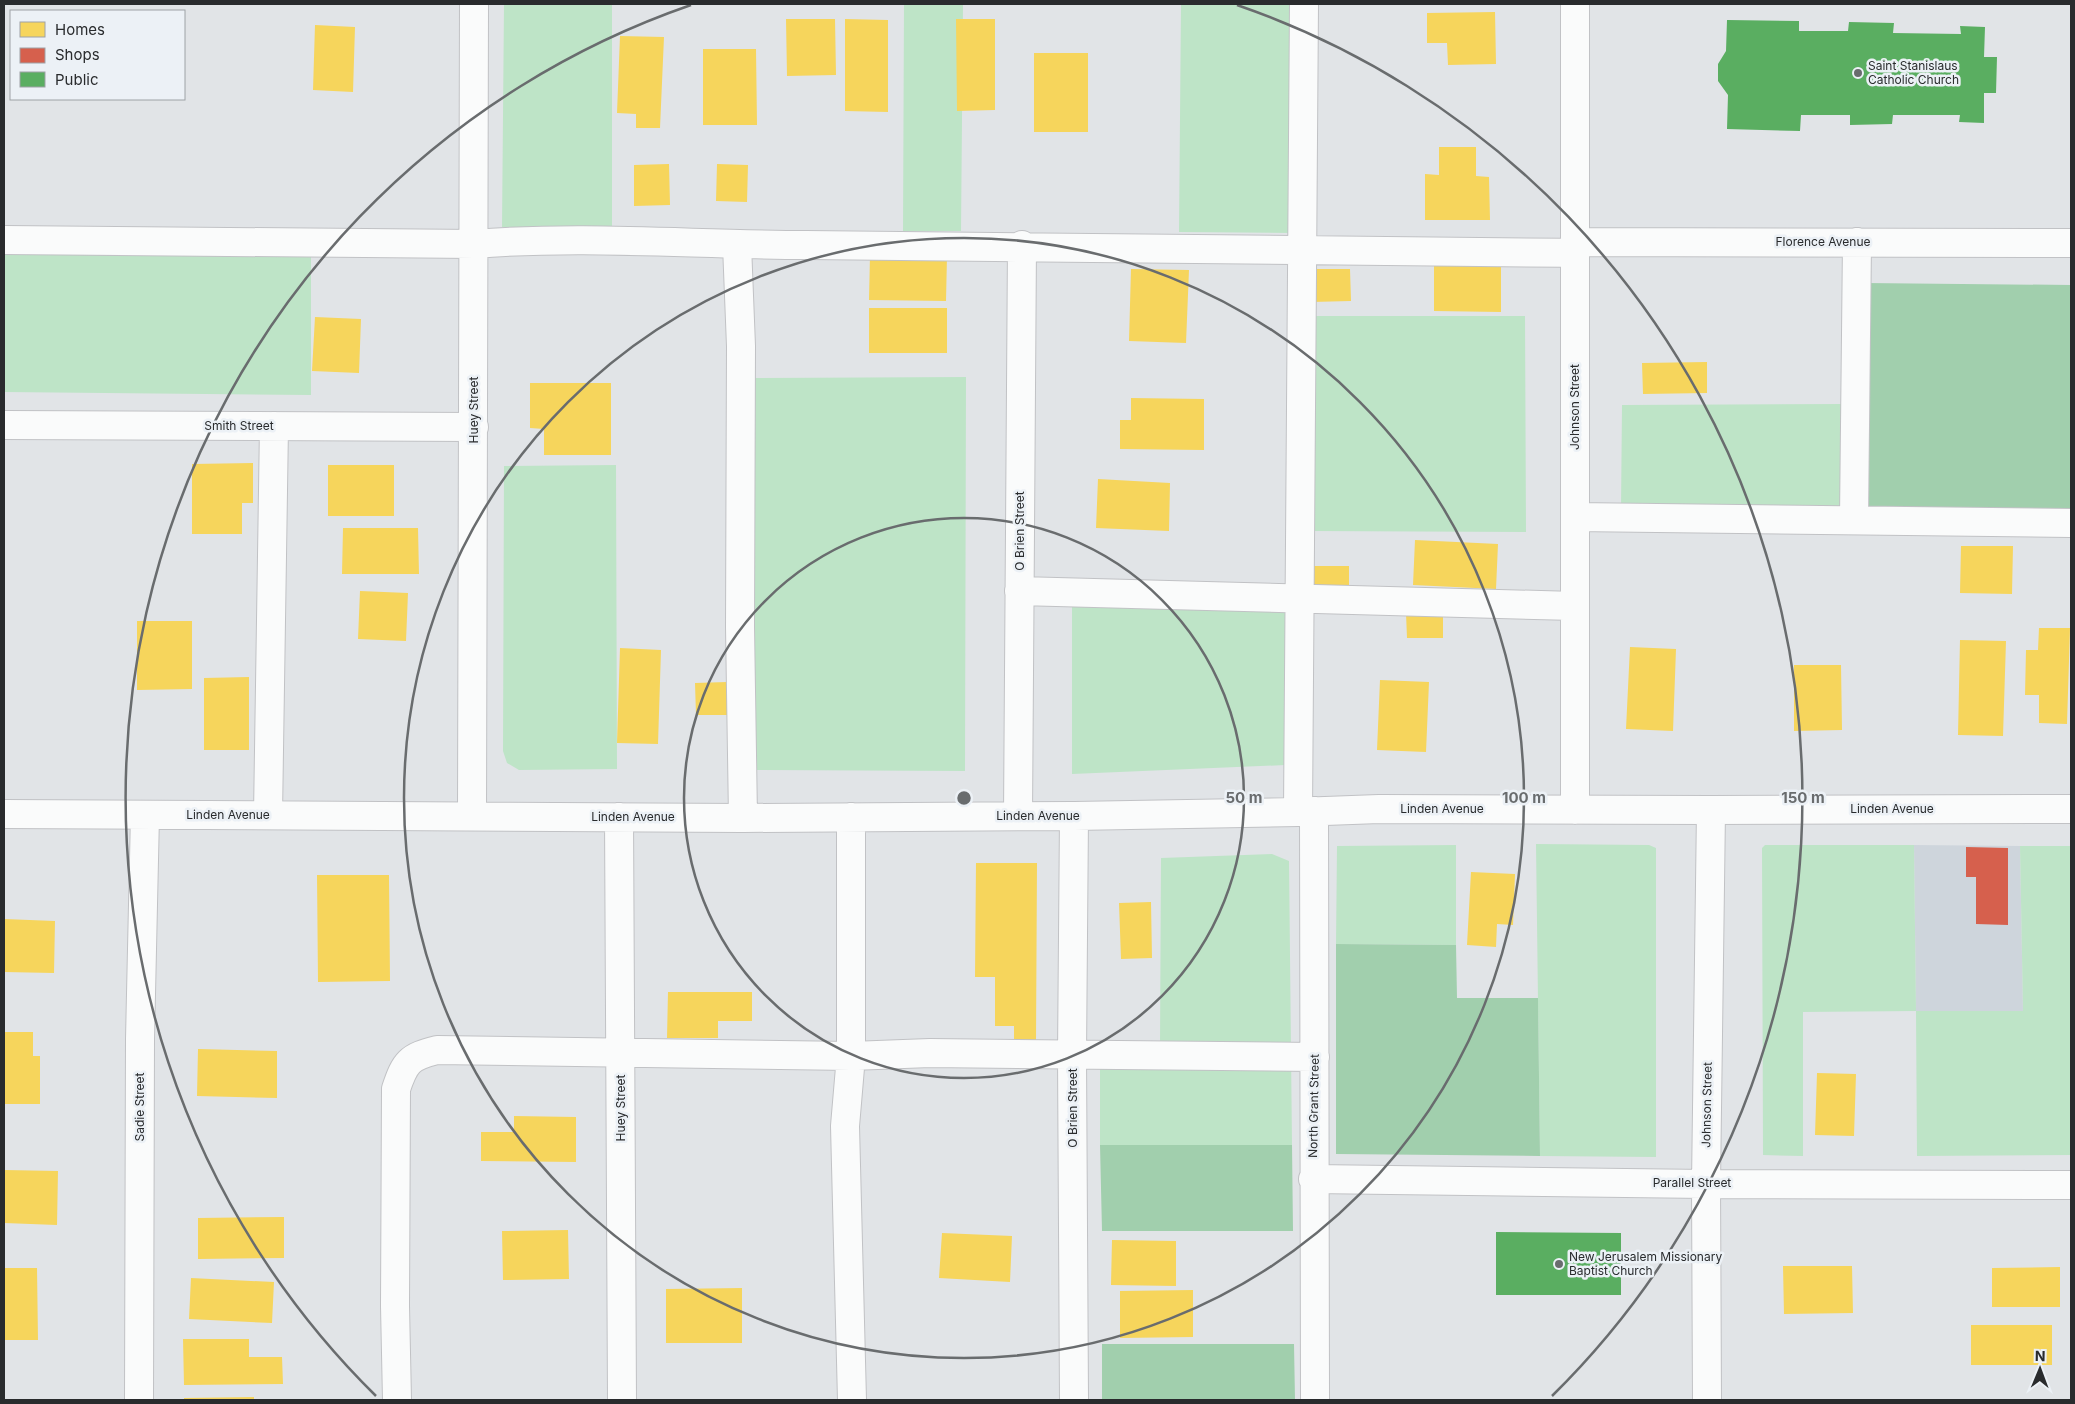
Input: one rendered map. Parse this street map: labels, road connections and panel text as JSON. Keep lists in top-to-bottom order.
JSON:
{
  "streets": {
    "street": [
      "Florence Avenue",
      "Johnson Street",
      "Huey Street",
      "Smith Street",
      "O Brien Street",
      "Linden Avenue",
      "North Grant Street",
      "Sadie Street",
      "Parallel Street"
    ]
  },
  "crossings": [
    ["Florence Avenue", "Johnson Street"],
    ["Florence Avenue", "Huey Street"],
    ["Florence Avenue", "O Brien Street"],
    ["Florence Avenue", "North Grant Street"],
    ["Johnson Street", "Linden Avenue"],
    ["Johnson Street", "Parallel Street"],
    ["Huey Street", "Smith Street"],
    ["Huey Street", "Linden Avenue"],
    ["O Brien Street", "Linden Avenue"],
    ["Linden Avenue", "North Grant Street"],
    ["Linden Avenue", "Sadie Street"],
    ["North Grant Street", "Parallel Street"]
  ],
  "places": ["Saint Stanislaus Catholic Church", "New Jerusalem Missionary Baptist Church"],
  "legend": ["Homes", "Shops", "Public"],
  "north": "top",
  "rings": ["50 m", "100 m", "150 m"]
}
